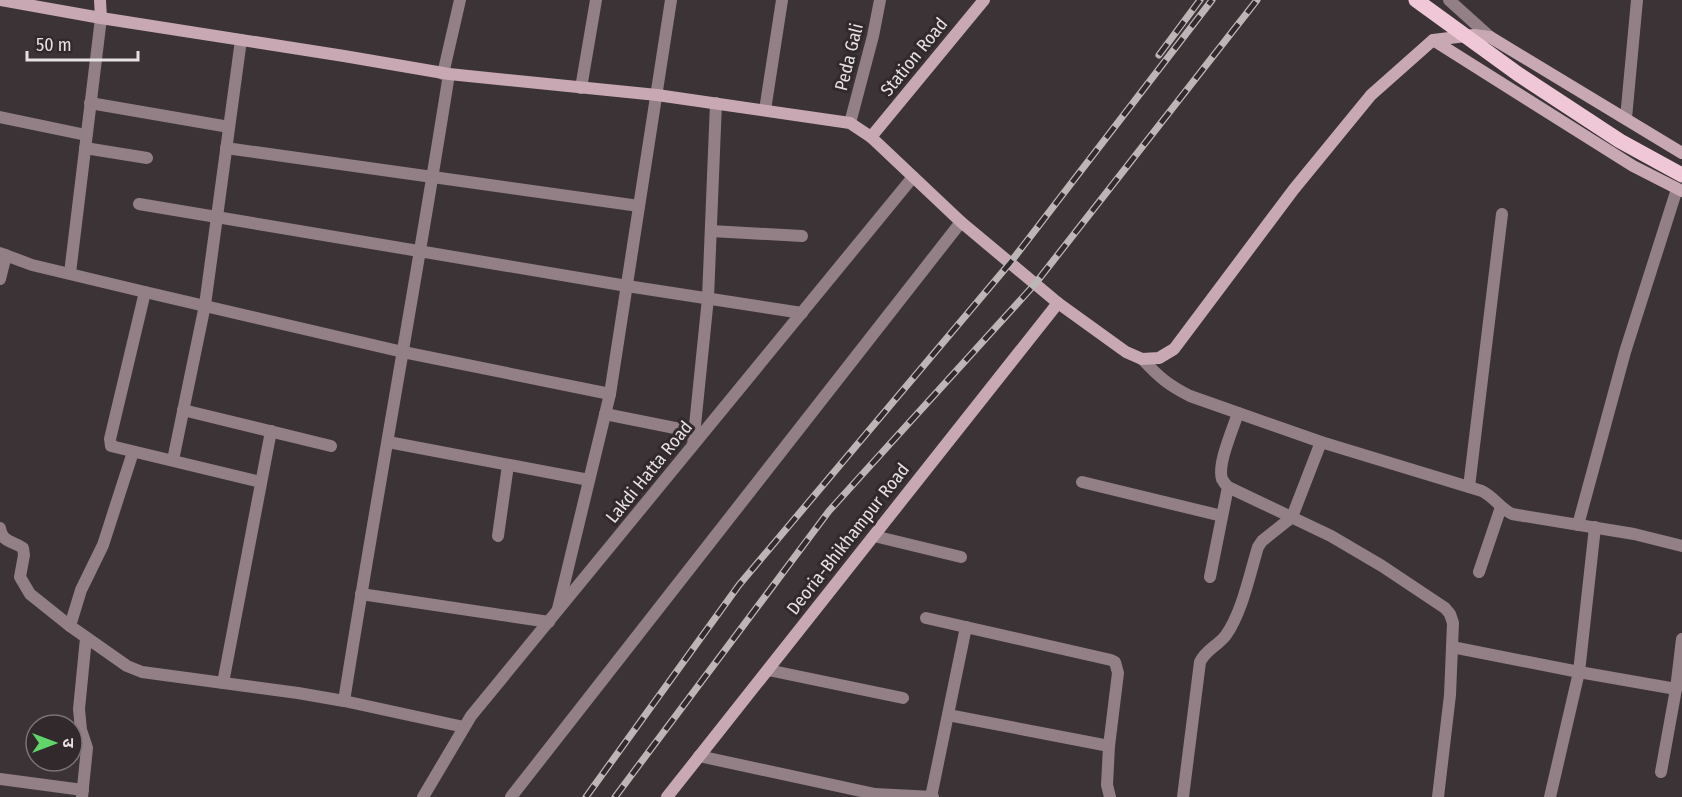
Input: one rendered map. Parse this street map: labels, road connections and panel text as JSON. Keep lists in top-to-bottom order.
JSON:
{
  "streets": {
    "main road": ["Station Road", "Deoria-Bhikhampur Road"],
    "street": ["Peda Gali", "Lakdi Hatta Road"]
  },
  "scale_bar": "50 m",
  "north": "right"
}
